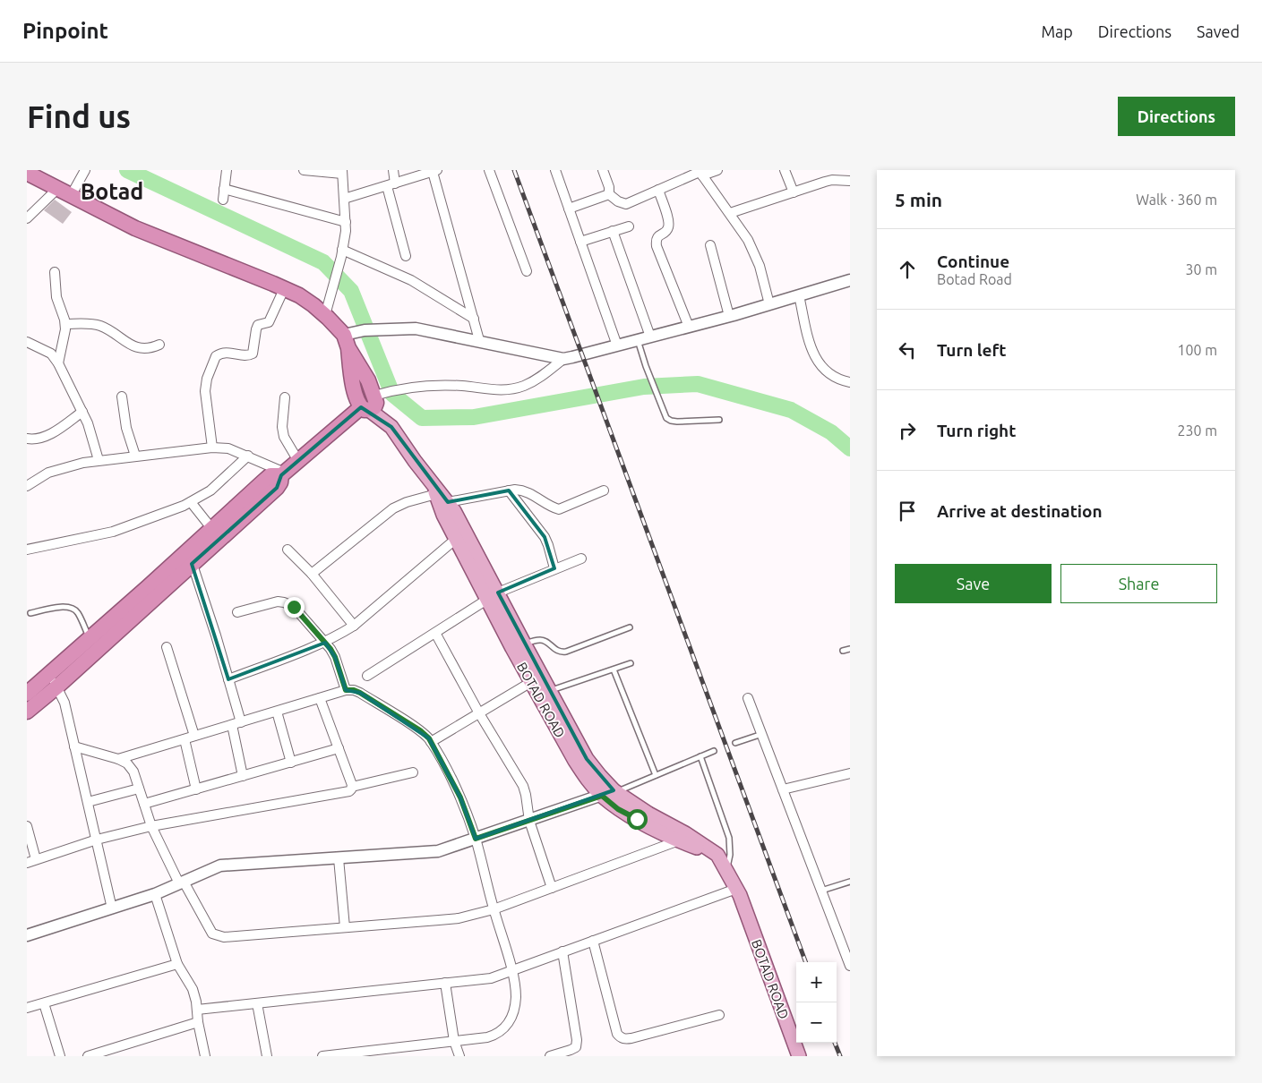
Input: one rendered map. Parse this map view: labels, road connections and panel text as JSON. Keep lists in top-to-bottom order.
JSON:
{
  "streets": {
    "main road": ["BOTAD ROAD"]
  },
  "districts": ["Botad"],
  "page": {
    "header": "Pinpoint",
    "nav": ["Map", "Directions", "Saved"],
    "buttons": [
      "Directions",
      ["Save", "Share"]
    ],
    "title": "Find us",
    "heading": ["5 min", "Walk · 360 m"],
    "list": [
      ["Continue", "Botad Road", "30 m"],
      ["Turn left", "100 m"],
      ["Turn right", "230 m"],
      "Arrive at destination"
    ],
    "map_buttons": ["+", "−"]
  }
}
